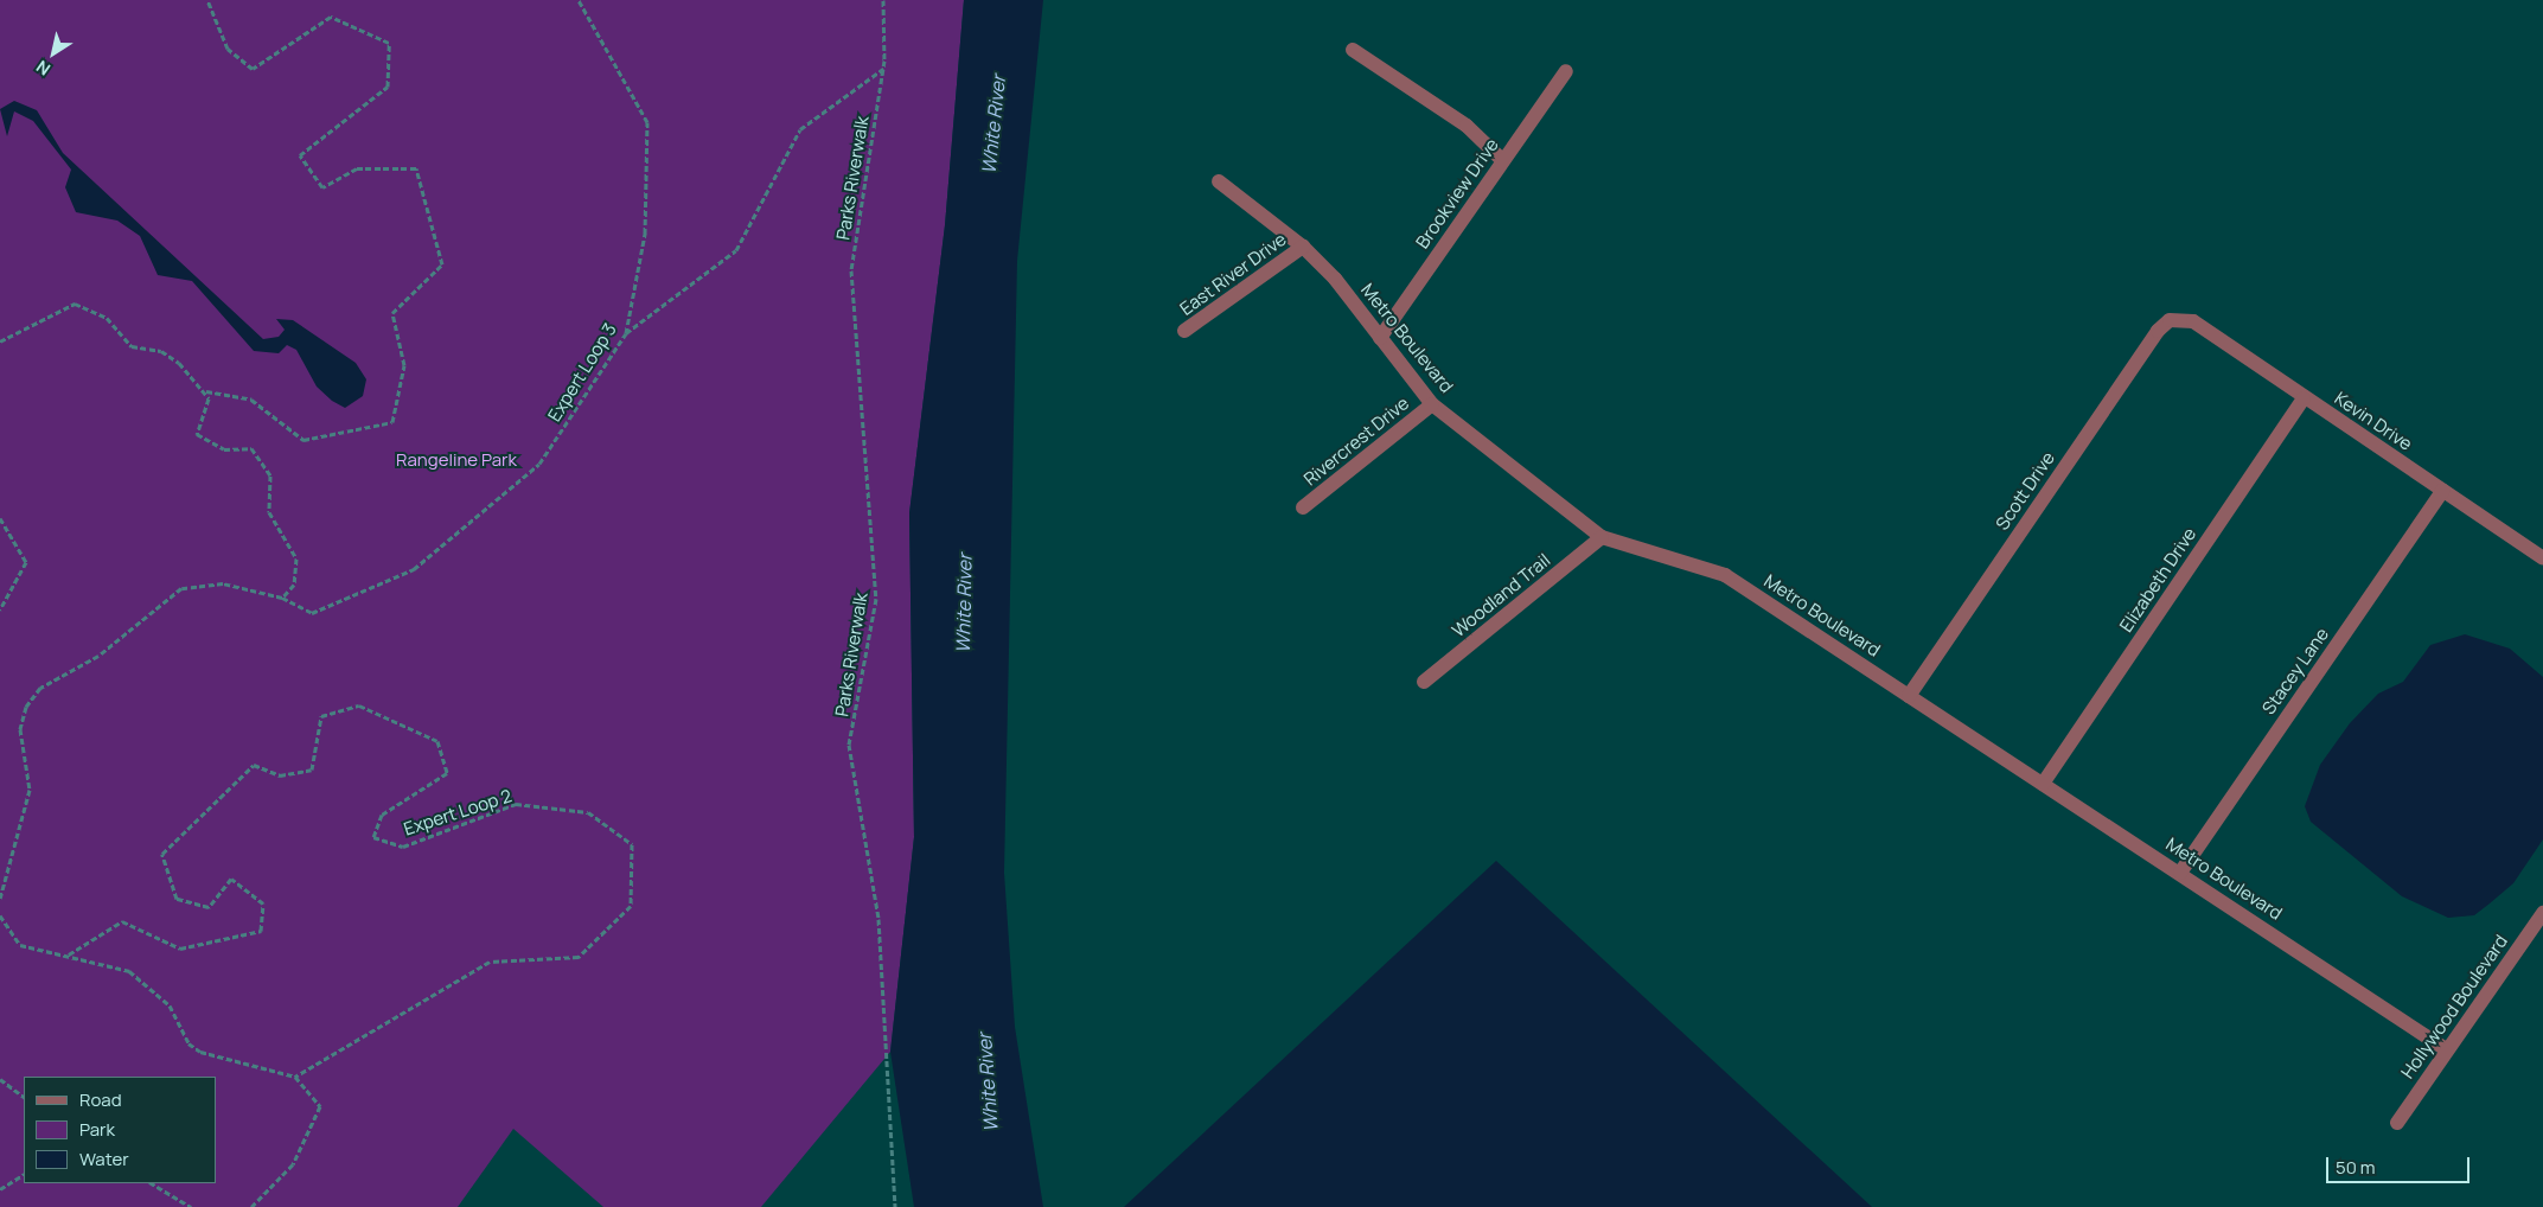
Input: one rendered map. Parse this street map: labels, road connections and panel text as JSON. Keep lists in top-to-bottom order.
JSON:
{
  "streets": {
    "street": [
      "Brookview Drive",
      "East River Drive",
      "Metro Boulevard",
      "Kevin Drive",
      "Rivercrest Drive",
      "Scott Drive",
      "Elizabeth Drive",
      "Woodland Trail",
      "Stacey Lane",
      "Hollywood Boulevard"
    ],
    "path": ["Parks Riverwalk", "Expert Loop 3", "Expert Loop 2"]
  },
  "crossings": [
    ["Brookview Drive", "Metro Boulevard"],
    ["East River Drive", "Metro Boulevard"],
    ["Metro Boulevard", "Rivercrest Drive"],
    ["Metro Boulevard", "Scott Drive"],
    ["Metro Boulevard", "Elizabeth Drive"],
    ["Metro Boulevard", "Woodland Trail"],
    ["Metro Boulevard", "Stacey Lane"],
    ["Metro Boulevard", "Hollywood Boulevard"],
    ["Kevin Drive", "Scott Drive"],
    ["Kevin Drive", "Elizabeth Drive"],
    ["Kevin Drive", "Stacey Lane"]
  ],
  "water": ["White River"],
  "parks": ["Rangeline Park"],
  "legend": ["Road", "Park", "Water"],
  "scale_bar": "50 m",
  "north": "bottom left"
}
